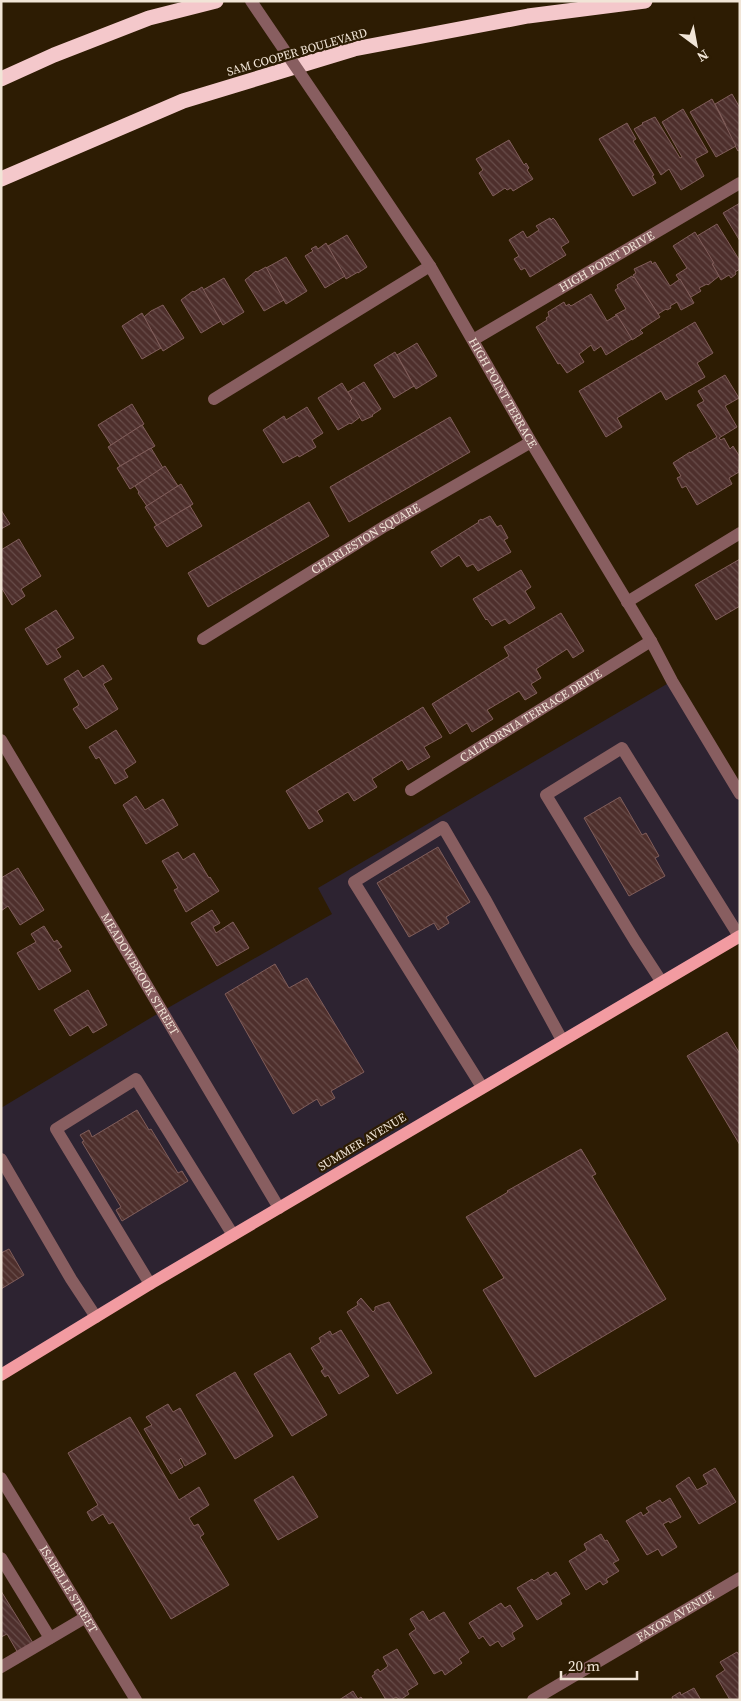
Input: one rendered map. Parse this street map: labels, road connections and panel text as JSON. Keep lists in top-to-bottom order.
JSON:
{
  "streets": {
    "highway": ["SAM COOPER BOULEVARD"],
    "main road": ["SUMMER AVENUE"],
    "street": [
      "HIGH POINT DRIVE",
      "HIGH POINT TERRACE",
      "CHARLESTON SQUARE",
      "CALIFORNIA TERRACE DRIVE",
      "MEADOWBROOK STREET",
      "ISABELLE STREET",
      "FAXON AVENUE"
    ]
  },
  "crossings": [
    ["HIGH POINT DRIVE", "HIGH POINT TERRACE"],
    ["HIGH POINT TERRACE", "CHARLESTON SQUARE"],
    ["HIGH POINT TERRACE", "CALIFORNIA TERRACE DRIVE"],
    ["MEADOWBROOK STREET", "SUMMER AVENUE"]
  ],
  "scale_bar": "20 m",
  "north": "bottom right"
}
